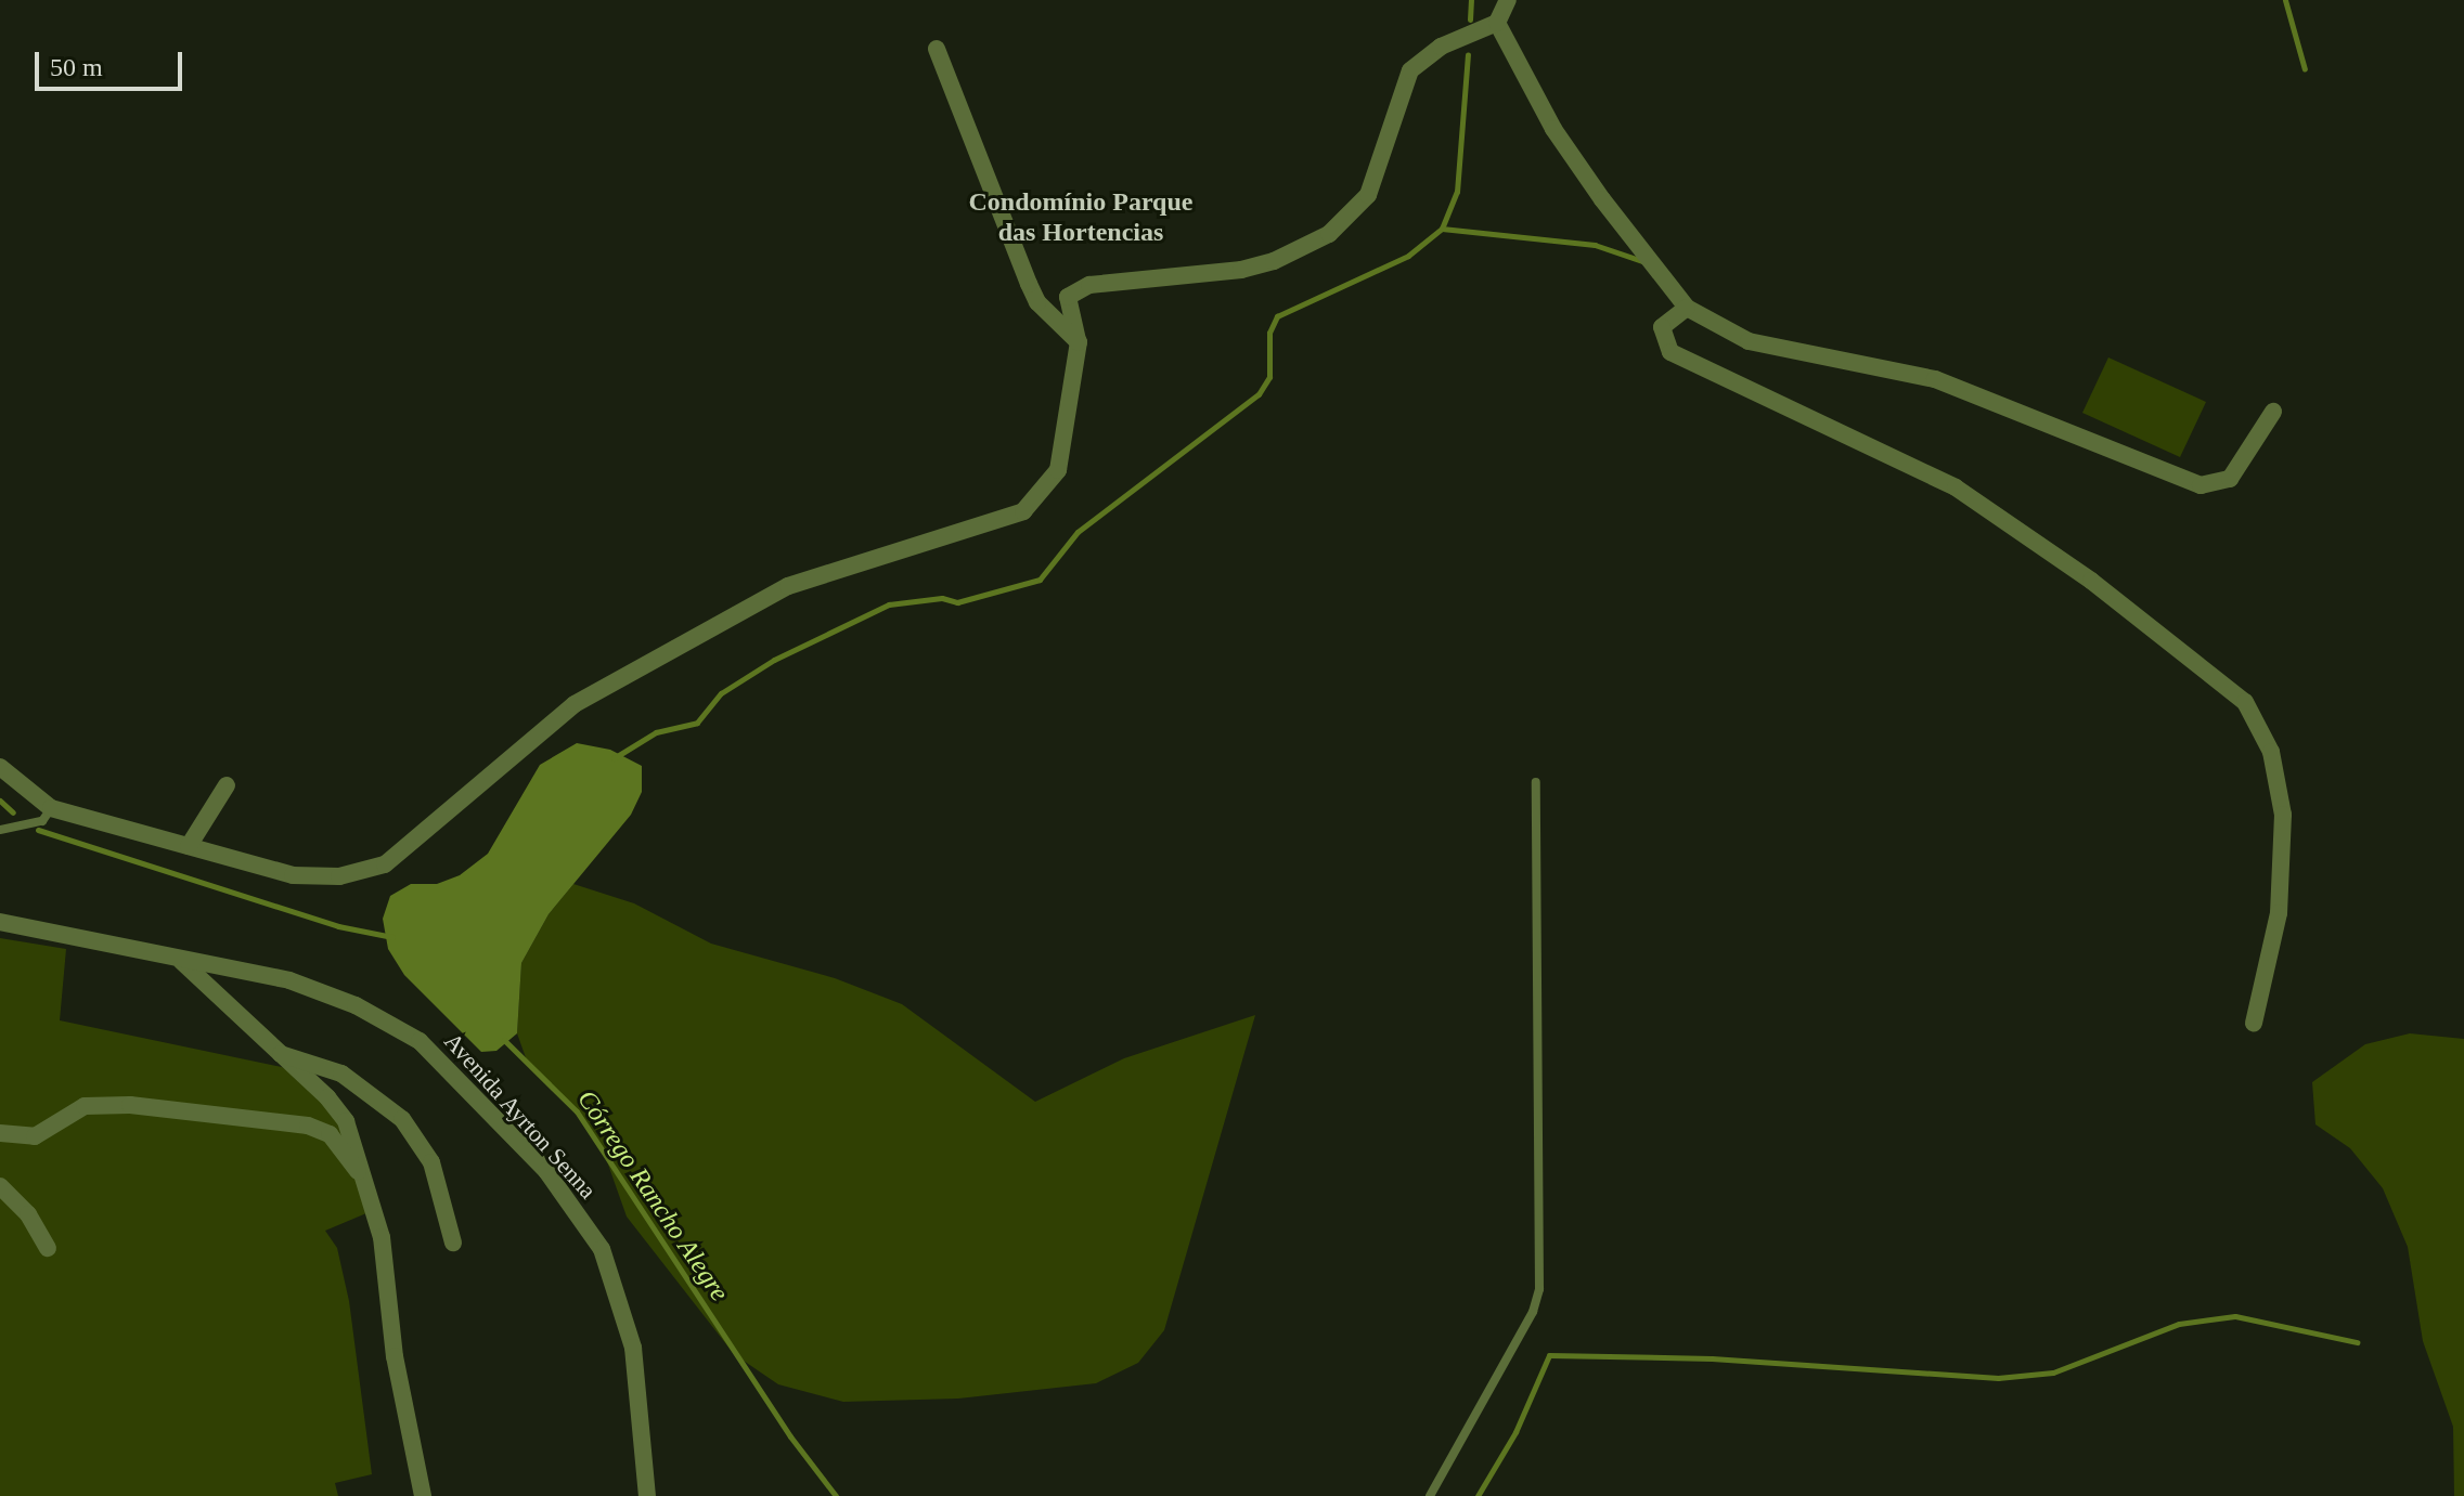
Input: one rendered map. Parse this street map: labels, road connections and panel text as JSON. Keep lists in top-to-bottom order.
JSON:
{
  "streets": {
    "street": ["Avenida Ayrton Senna"]
  },
  "districts": ["Condomínio Parque das Hortencias"],
  "water": ["Córrego Rancho Alegre"],
  "scale_bar": "50 m"
}
